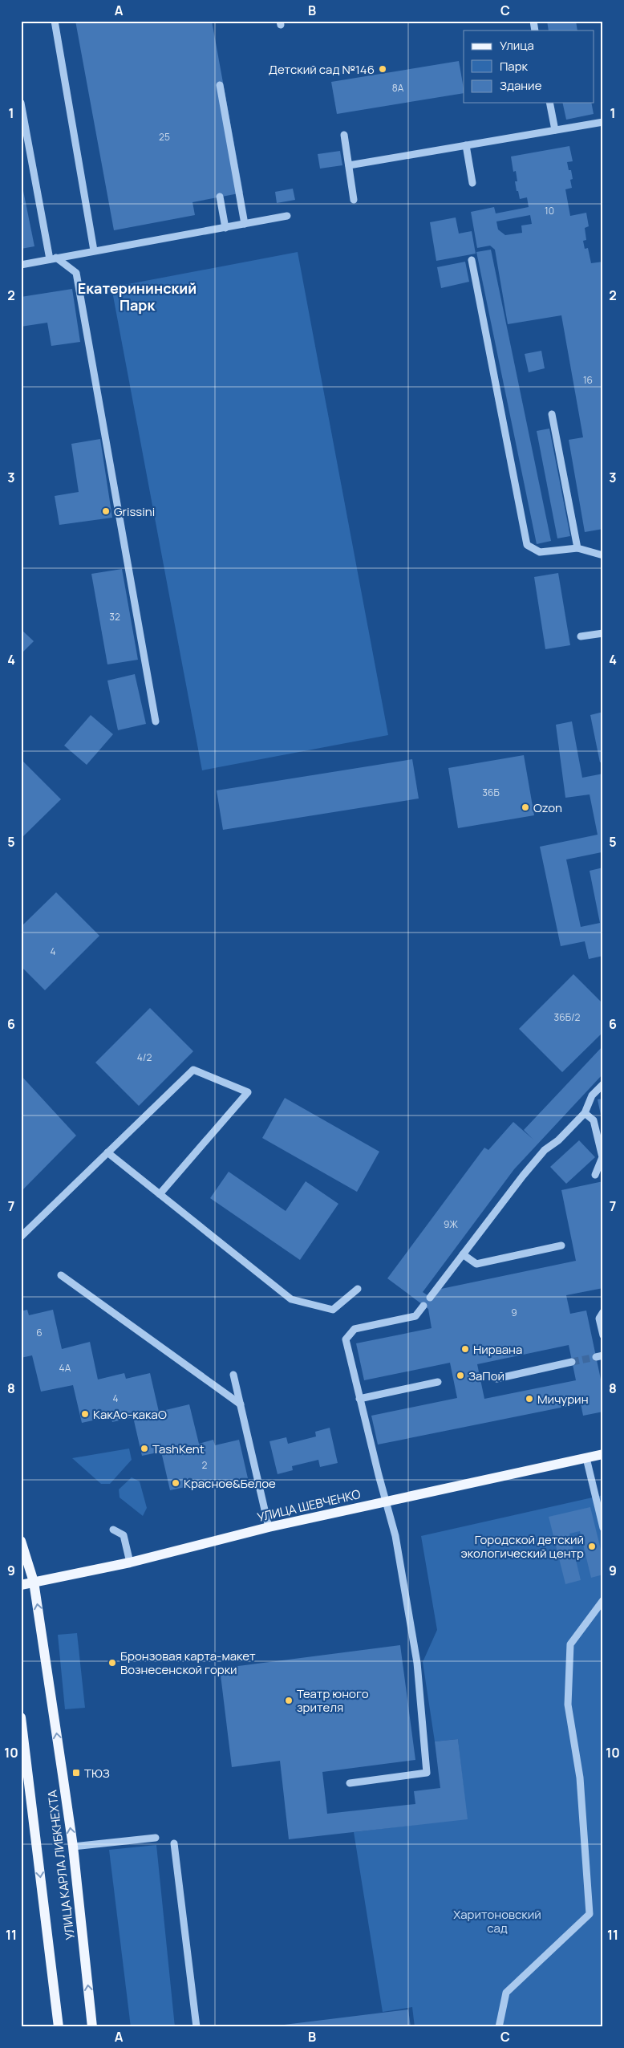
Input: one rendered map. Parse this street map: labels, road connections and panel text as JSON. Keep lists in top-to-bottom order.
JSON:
{
  "streets": {
    "main road": ["УЛИЦА ШЕВЧЕНКО", "УЛИЦА КАРЛА ЛИБКНЕХТА"]
  },
  "crossings": [
    ["УЛИЦА ШЕВЧЕНКО", "УЛИЦА КАРЛА ЛИБКНЕХТА"]
  ],
  "districts": ["Екатерининский Парк"],
  "parks": ["Харитоновский сад"],
  "places": {
    "other": [
      "Детский сад №146",
      "Grissini",
      "Ozon",
      "Нирвана",
      "ЗаПой",
      "Мичурин",
      "КакАо-какаО",
      "TashKent",
      "Красное&Белое",
      "Городской детский экологический центр",
      "Бронзовая карта-макет Вознесенской горки",
      "Театр юного зрителя"
    ],
    "transit": ["ТЮЗ"]
  },
  "house_numbers": [
    "8А",
    "25",
    "10",
    "16",
    "32",
    "36Б",
    "4",
    "36Б/2",
    "4/2",
    "9Ж",
    "9",
    "6",
    "4А",
    "4",
    "2"
  ],
  "legend": ["Улица", "Парк", "Здание"],
  "grid": {
    "columns": ["A", "B", "C"],
    "rows": [
      "1",
      "2",
      "3",
      "4",
      "5",
      "6",
      "7",
      "8",
      "9",
      "10",
      "11"
    ]
  }
}
